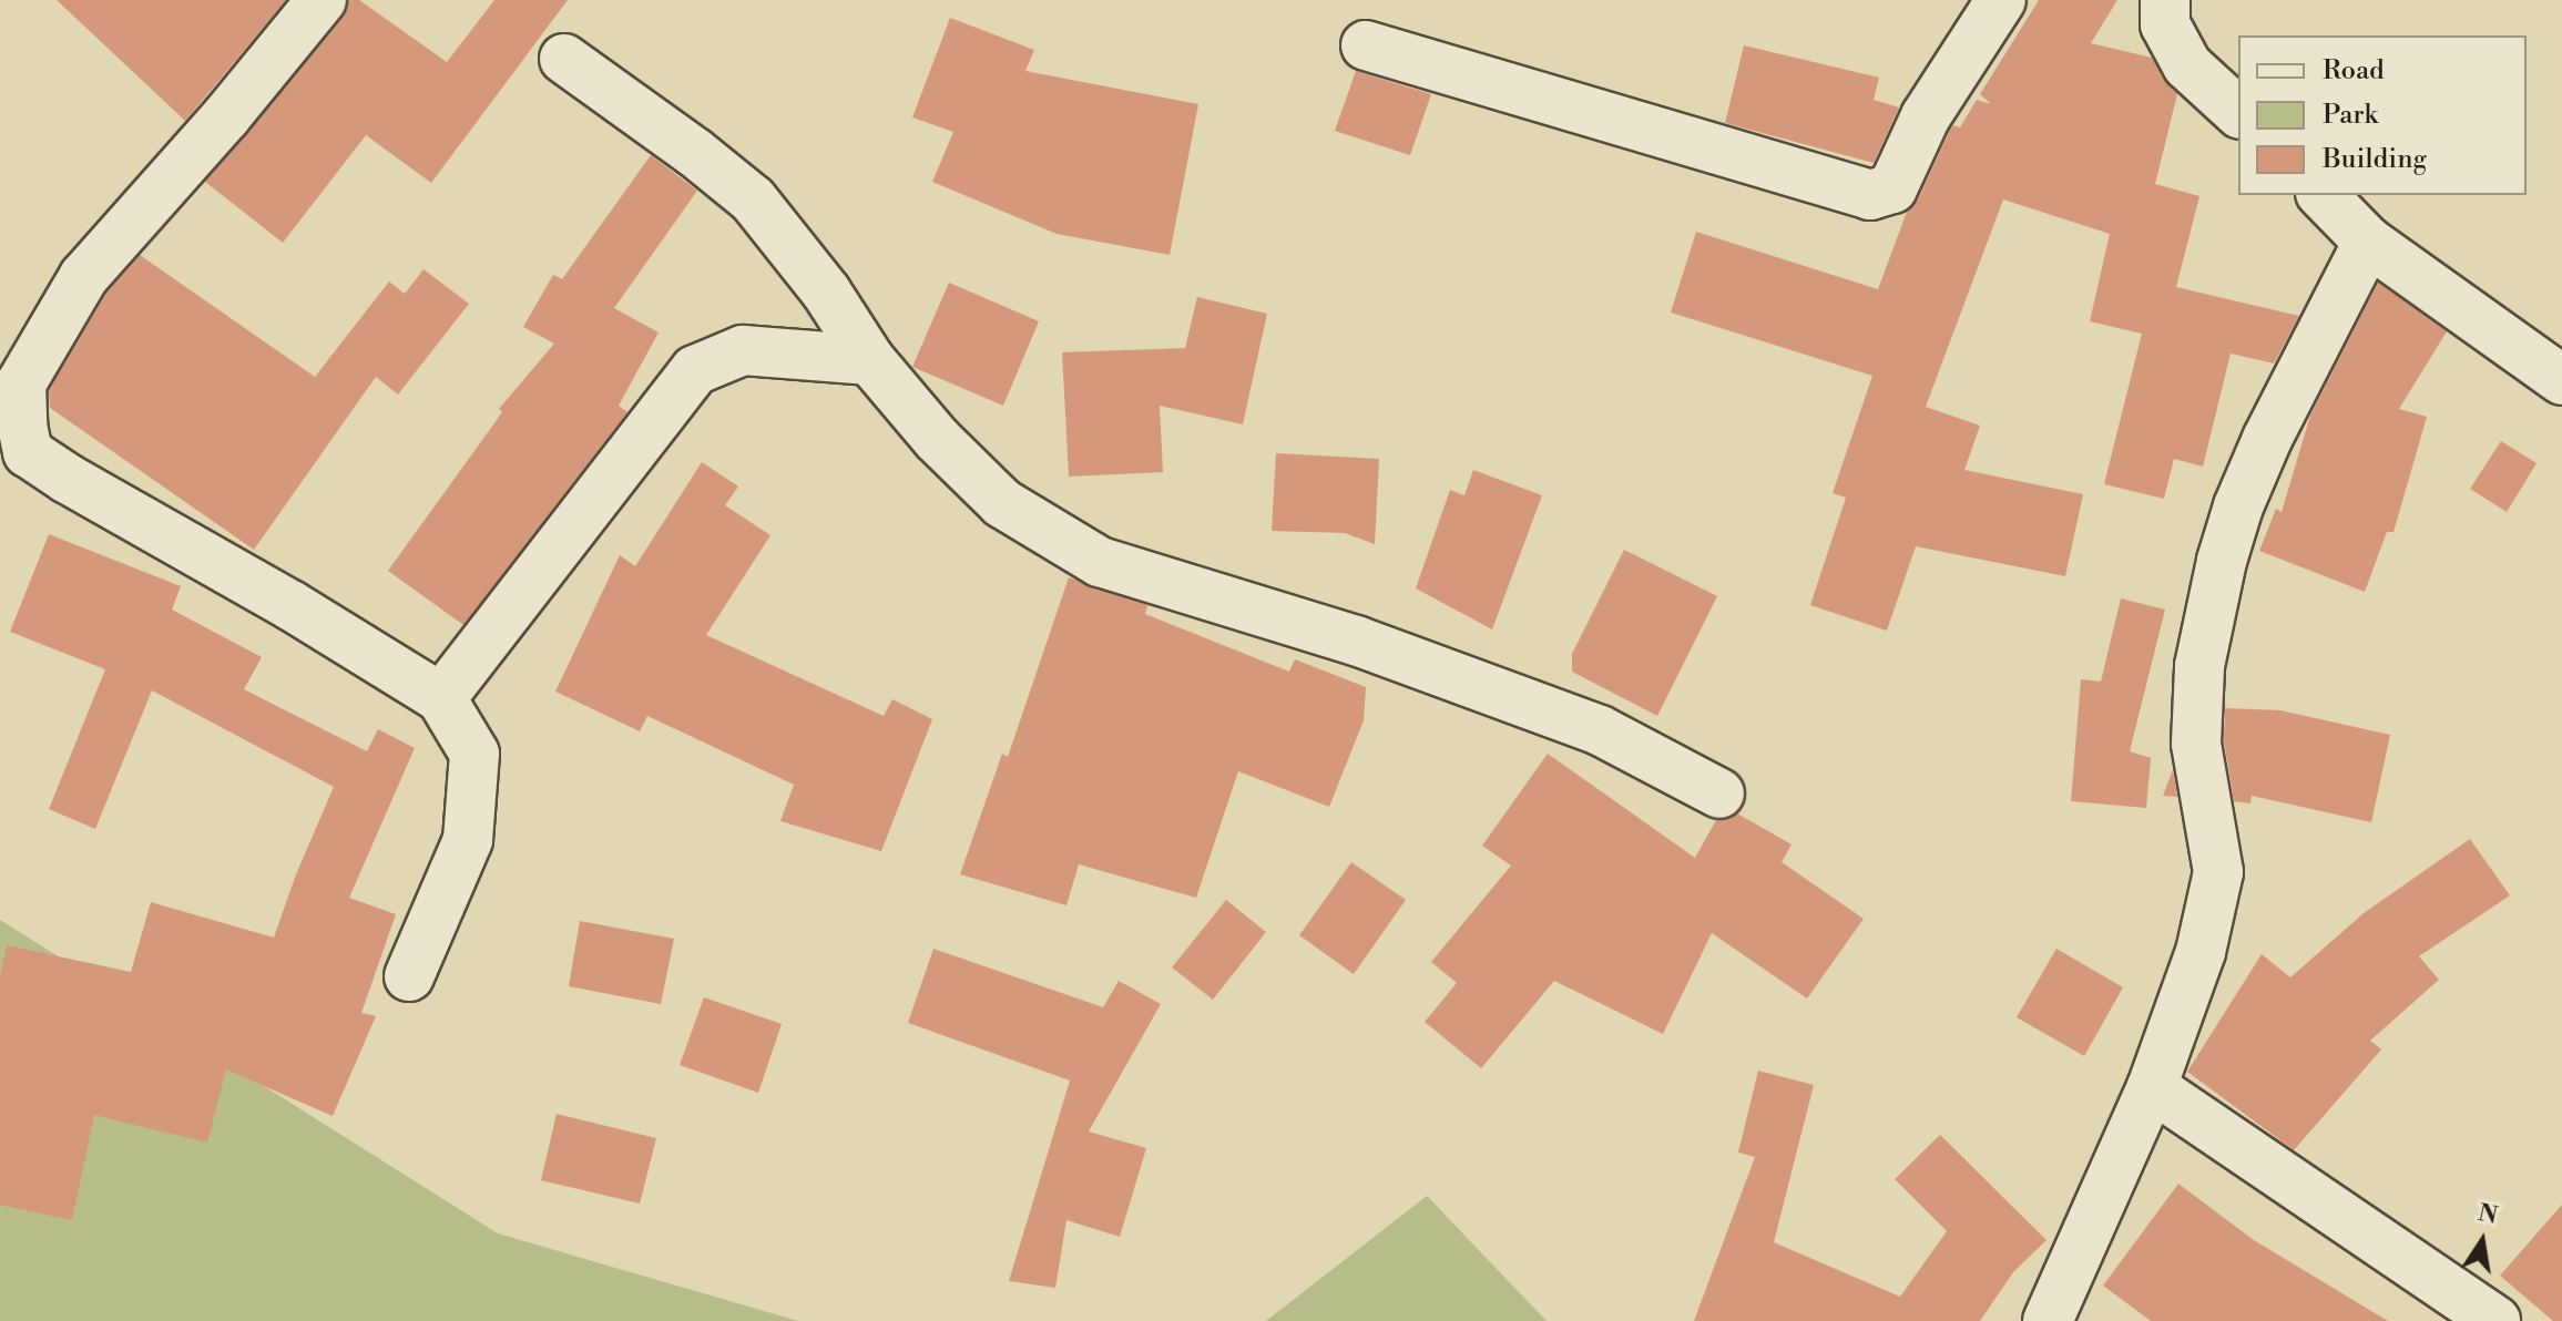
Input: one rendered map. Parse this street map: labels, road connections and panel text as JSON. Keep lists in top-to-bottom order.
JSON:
{
  "legend": ["Road", "Park", "Building"],
  "north": "top"
}
